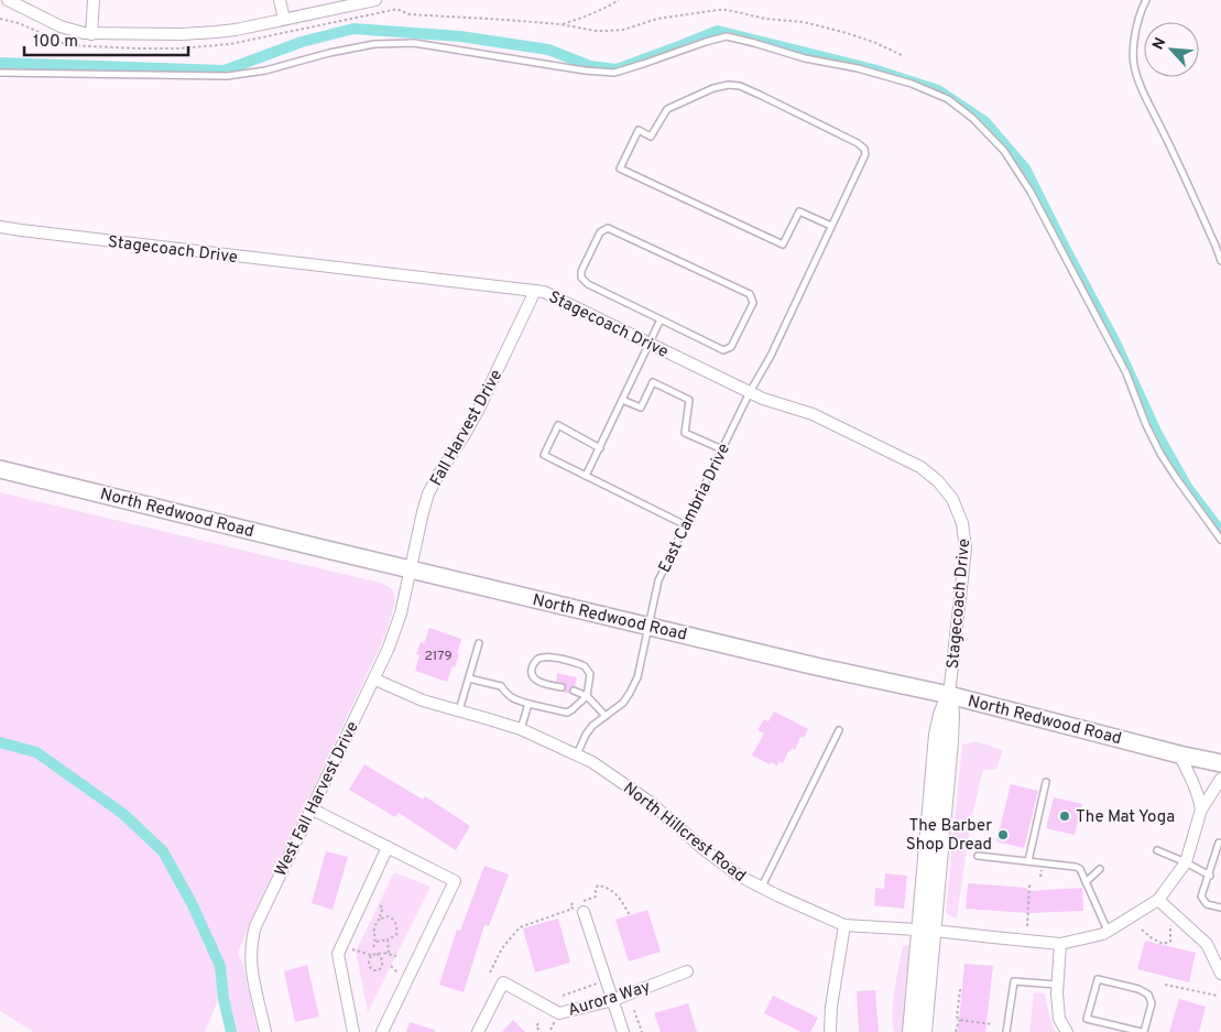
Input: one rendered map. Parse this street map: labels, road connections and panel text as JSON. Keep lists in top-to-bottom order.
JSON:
{
  "streets": {
    "main road": ["North Redwood Road"],
    "street": [
      "Stagecoach Drive",
      "Fall Harvest Drive",
      "West Fall Harvest Drive",
      "North Hillcrest Road",
      "Aurora Way"
    ],
    "lane": ["East Cambria Drive"]
  },
  "crossings": [
    ["Stagecoach Drive", "Fall Harvest Drive"],
    ["Stagecoach Drive", "East Cambria Drive"],
    ["Stagecoach Drive", "North Redwood Road"],
    ["Fall Harvest Drive", "North Redwood Road"],
    ["Fall Harvest Drive", "West Fall Harvest Drive"],
    ["East Cambria Drive", "North Redwood Road"],
    ["East Cambria Drive", "North Hillcrest Road"],
    ["North Redwood Road", "West Fall Harvest Drive"]
  ],
  "places": ["The Mat Yoga", "The Barber Shop Dread"],
  "house_numbers": ["2179"],
  "scale_bar": "100 m",
  "north": "top left"
}
